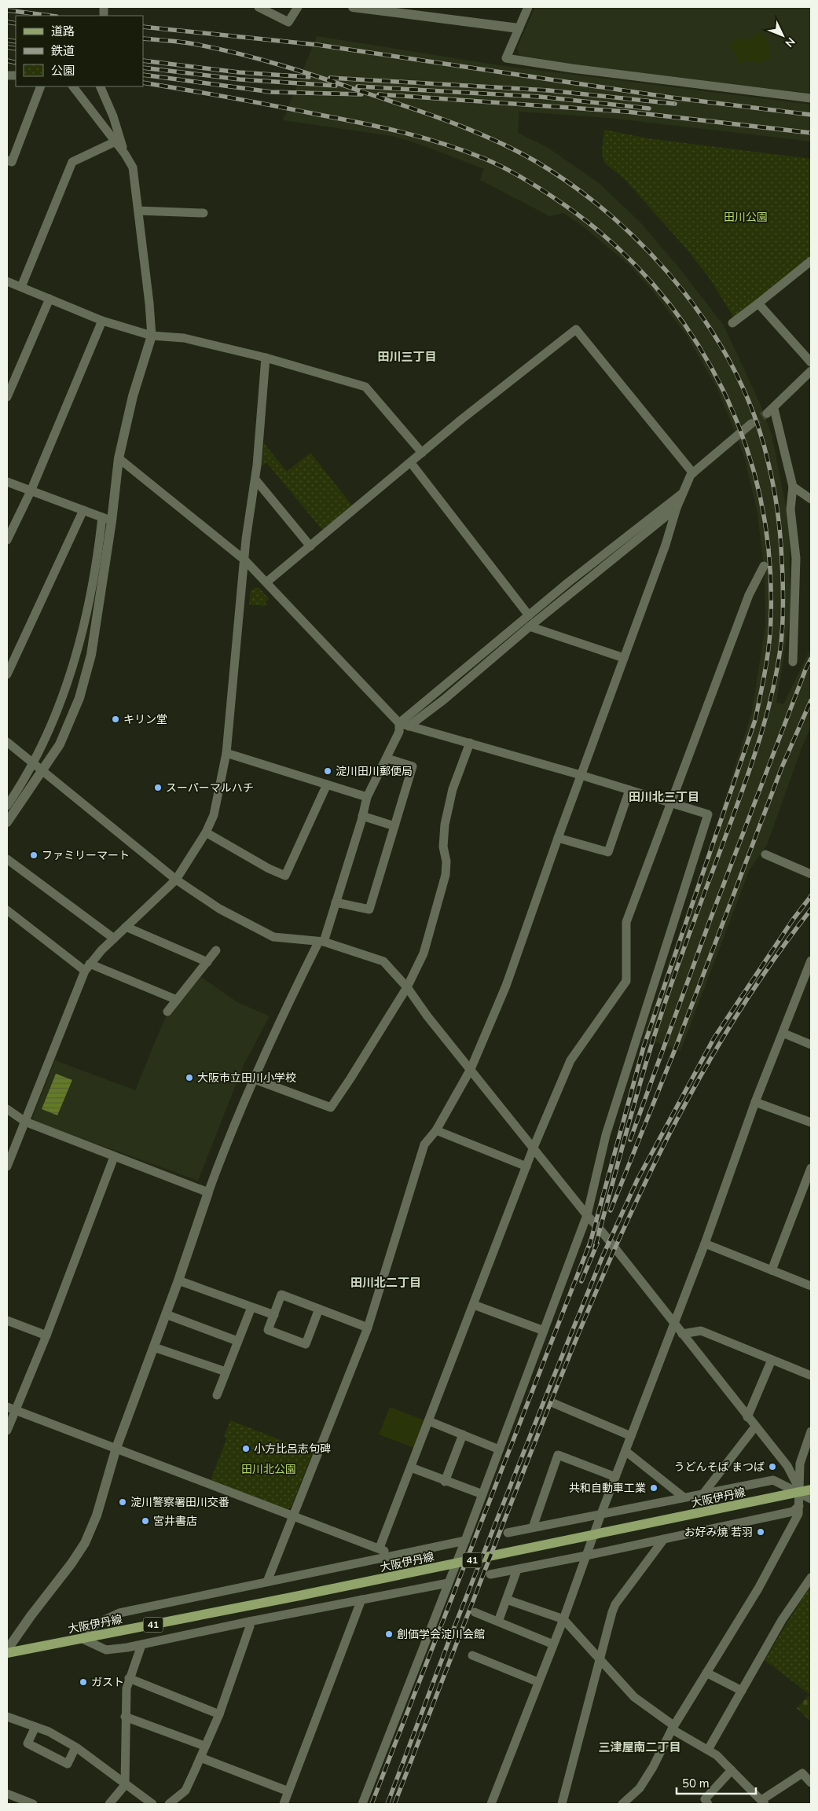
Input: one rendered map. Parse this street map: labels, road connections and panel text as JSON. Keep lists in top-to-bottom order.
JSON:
{
  "streets": {
    "main road": ["大阪伊丹線", "41"]
  },
  "districts": [
    "田川三丁目",
    "田川北三丁目",
    "田川北二丁目",
    "三津屋南二丁目"
  ],
  "parks": ["田川公園", "田川北公園"],
  "places": [
    "キリン堂",
    "淀川田川郵便局",
    "スーパーマルハチ",
    "ファミリーマート",
    "大阪市立田川小学校",
    "小方比呂志句碑",
    "うどんそば まつば",
    "共和自動車工業",
    "淀川警察署田川交番",
    "宮井書店",
    "お好み焼 若羽",
    "創価学会淀川会館",
    "ガスト"
  ],
  "legend": ["道路", "鉄道", "公園"],
  "scale_bar": "50 m",
  "north": "bottom right"
}
